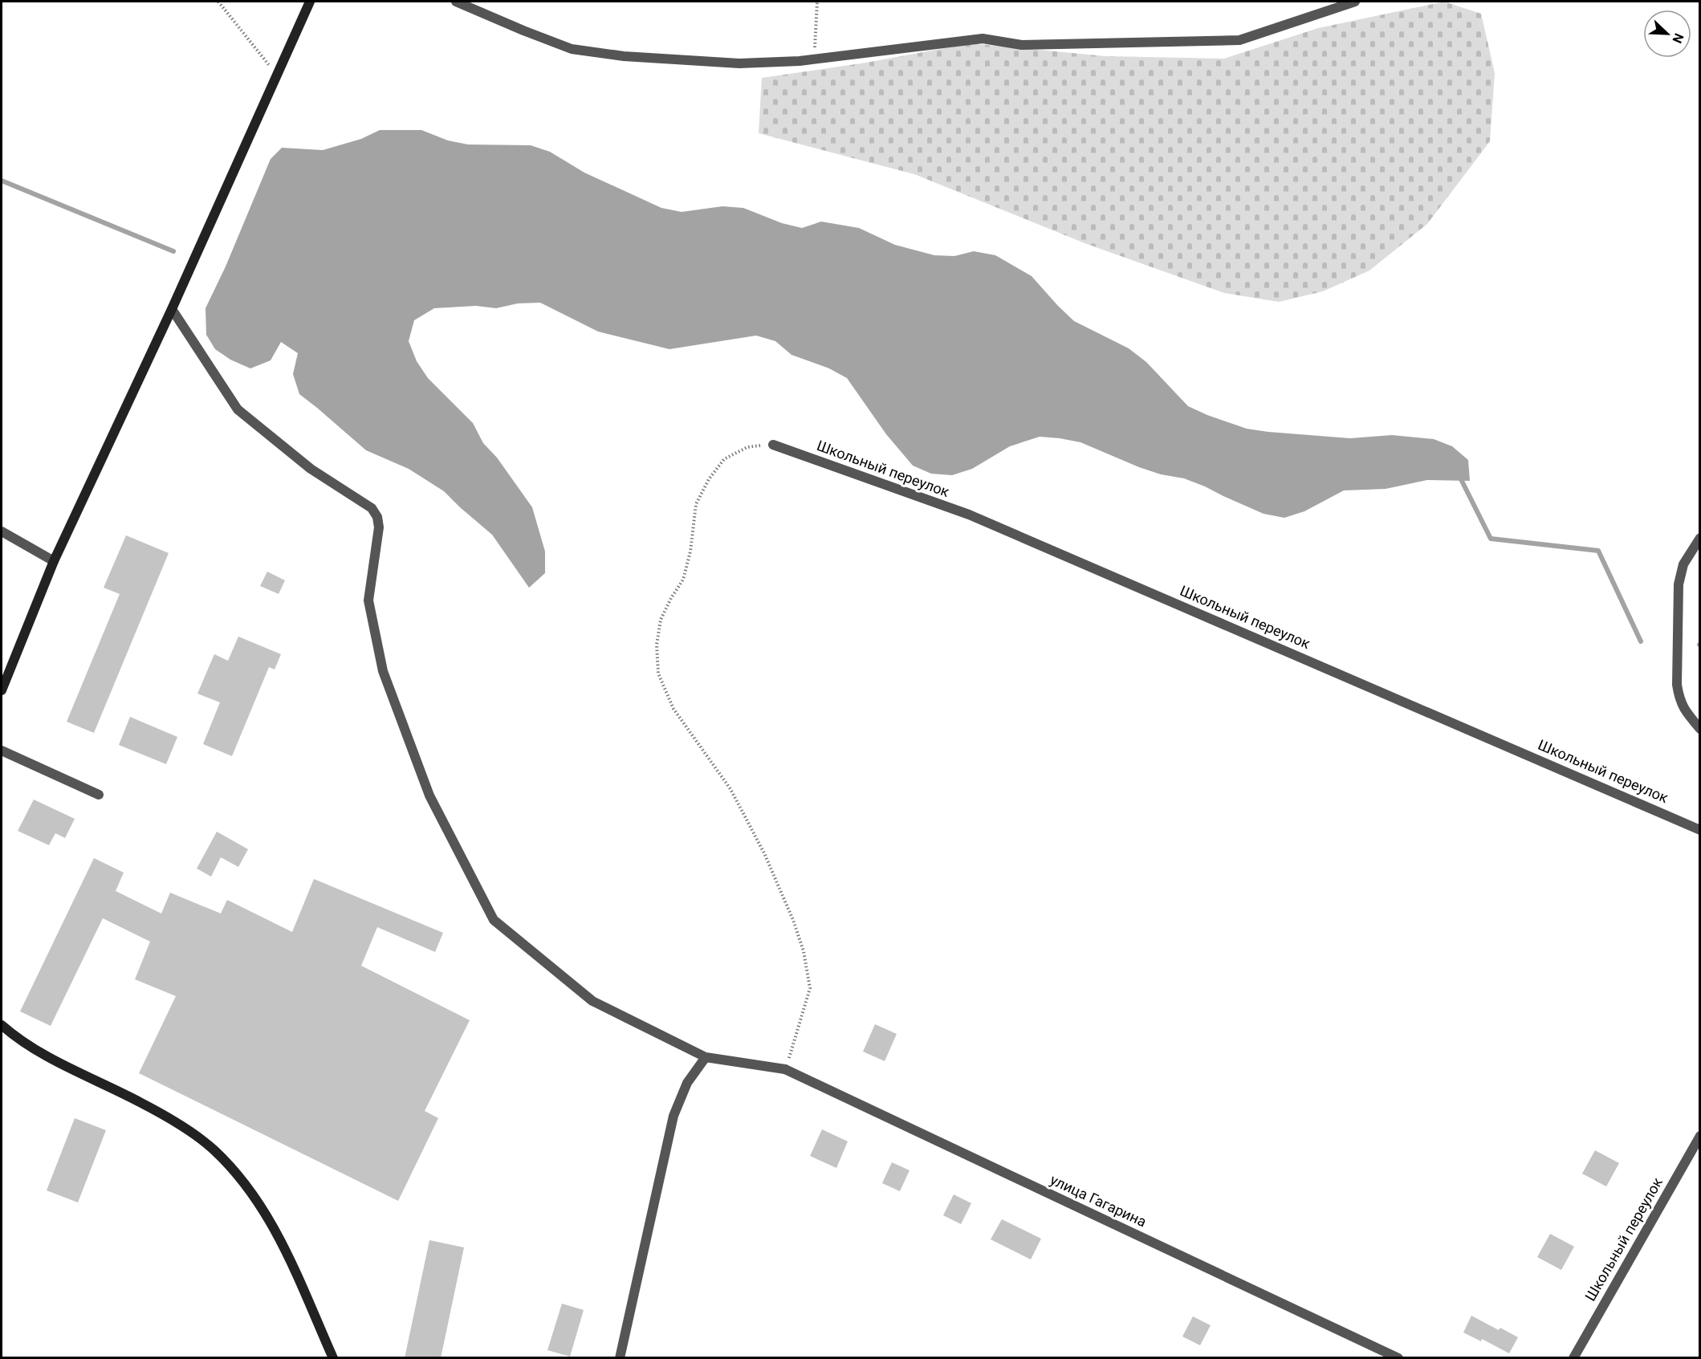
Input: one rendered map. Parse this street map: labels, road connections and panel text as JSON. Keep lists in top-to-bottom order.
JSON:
{
  "streets": {
    "street": ["Школьный переулок", "улица Гагарина"]
  },
  "north": "bottom right"
}
